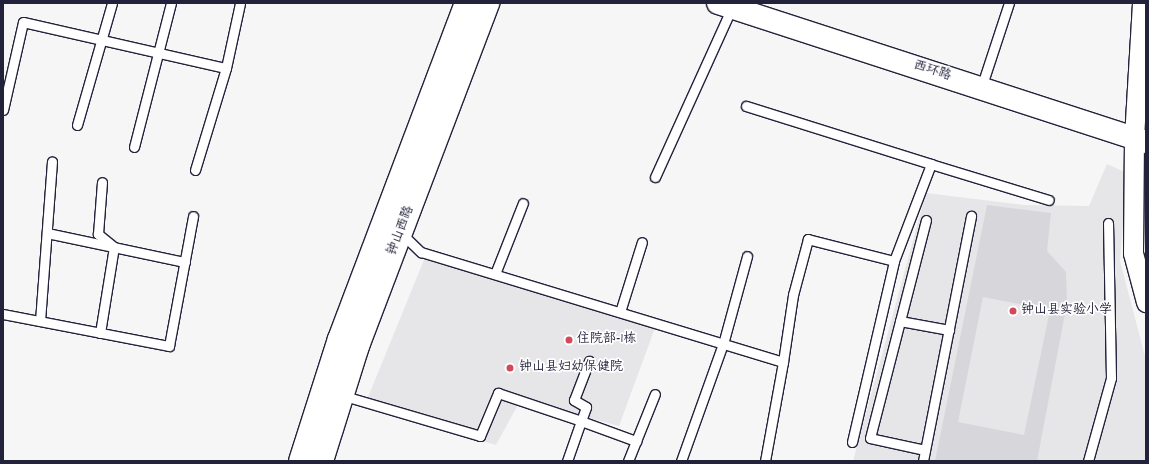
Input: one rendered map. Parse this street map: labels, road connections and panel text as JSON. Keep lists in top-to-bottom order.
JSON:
{
  "streets": {
    "main road": ["西环路", "钟山西路"]
  },
  "places": ["钟山县实验小学", "住院部-1栋", "钟山县妇幼保健院"]
}
